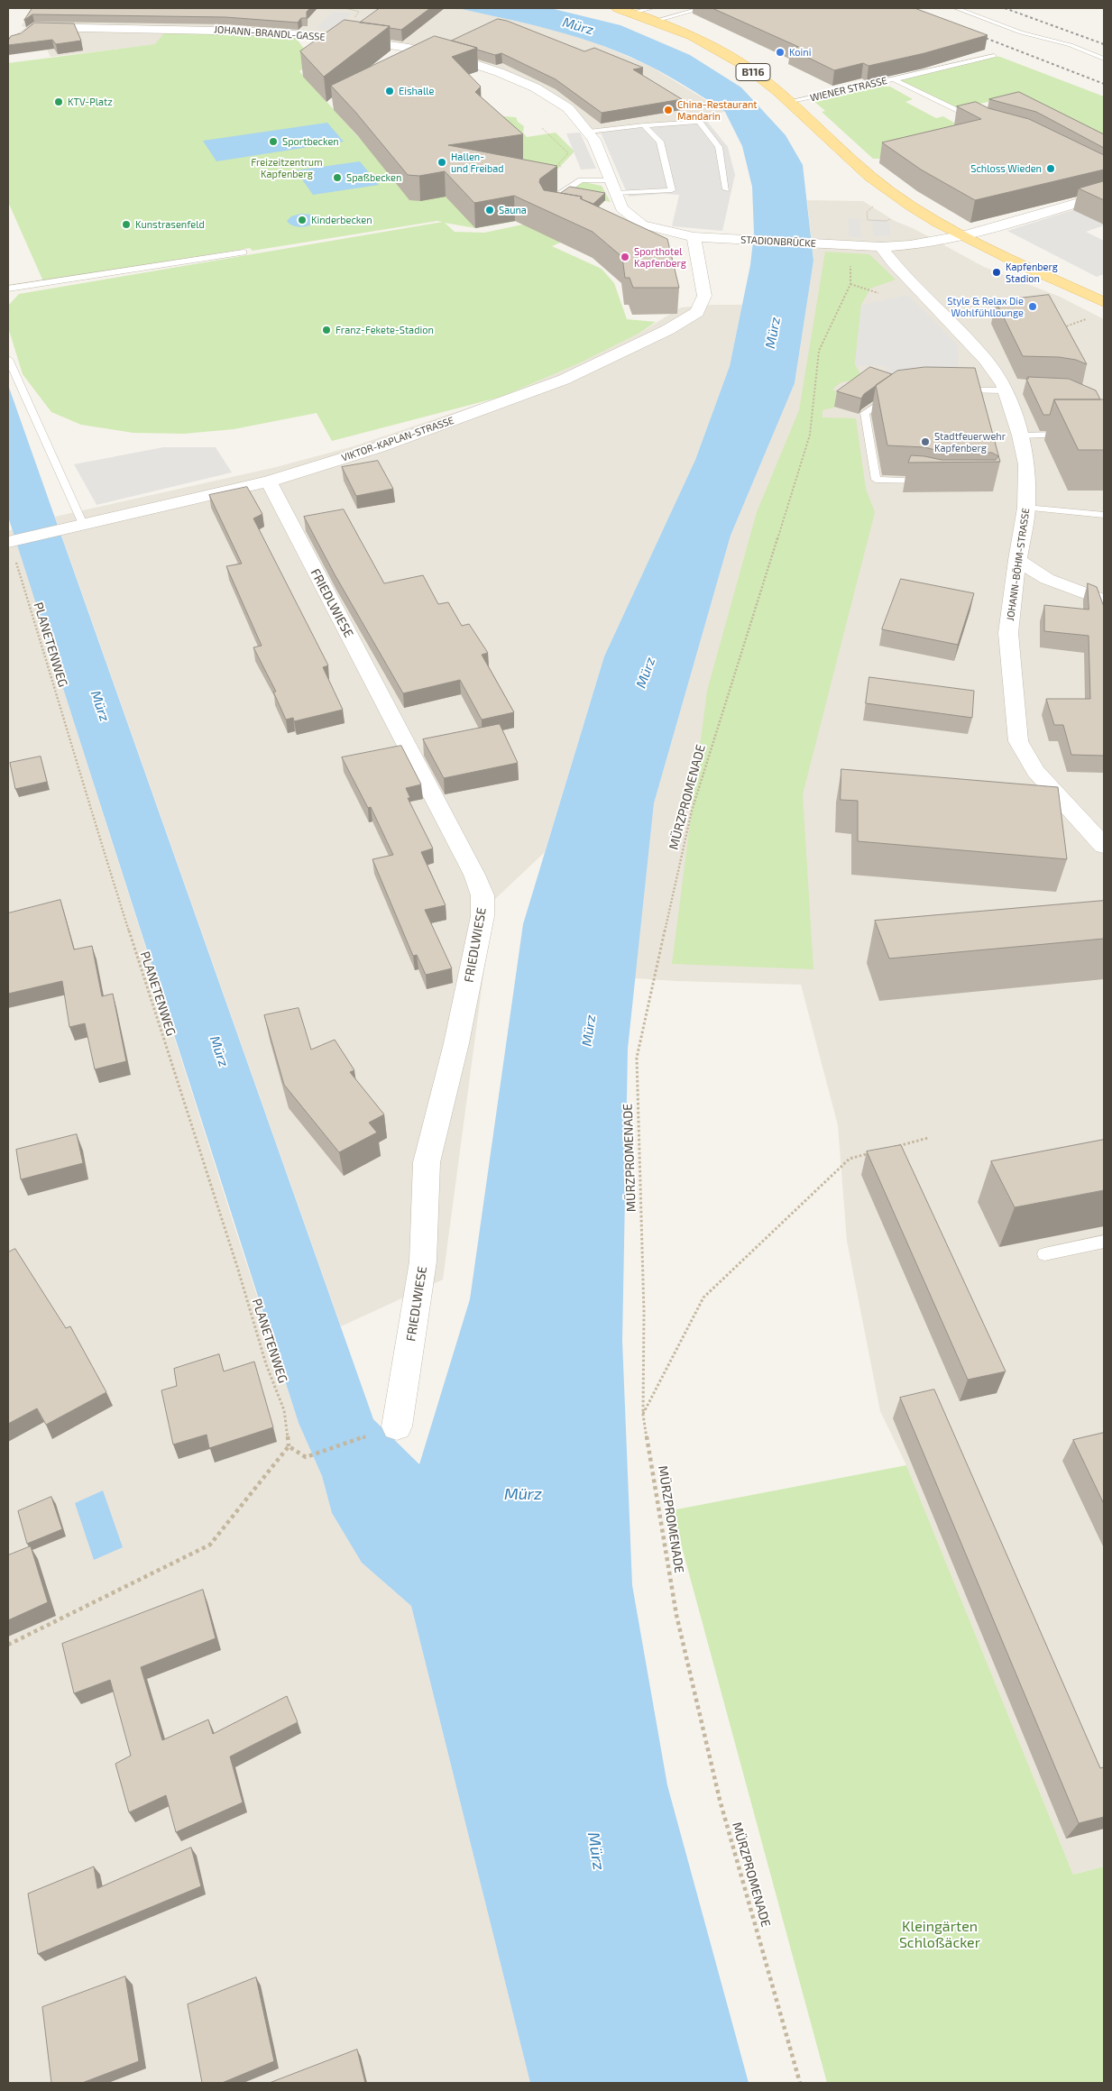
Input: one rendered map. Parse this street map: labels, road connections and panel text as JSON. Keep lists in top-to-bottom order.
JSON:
{
  "streets": {
    "main road": ["B116", "WIENER STRASSE"],
    "street": [
      "JOHANN-BRANDL-GASSE",
      "STADIONBRÜCKE",
      "VIKTOR-KAPLAN-STRASSE",
      "JOHANN-BÖHM-STRASSE",
      "FRIEDLWIESE"
    ],
    "path": ["PLANETENWEG", "MÜRZPROMENADE"]
  },
  "crossings": [
    ["JOHANN-BRANDL-GASSE", "STADIONBRÜCKE"],
    ["JOHANN-BRANDL-GASSE", "VIKTOR-KAPLAN-STRASSE"],
    ["STADIONBRÜCKE", "MÜRZPROMENADE"],
    ["VIKTOR-KAPLAN-STRASSE", "FRIEDLWIESE"],
    ["VIKTOR-KAPLAN-STRASSE", "PLANETENWEG"]
  ],
  "water": ["Mürz"],
  "parks": ["Freizeitzentrum Kapfenberg", "Kleingärten Schloßäcker"],
  "places": [
    "Koini",
    "Eishalle",
    "KTV-Platz",
    "China-Restaurant Mandarin",
    "Sportbecken",
    "Hallen- und Freibad",
    "Schloss Wieden",
    "Spaßbecken",
    "Sauna",
    "Kinderbecken",
    "Kunstrasenfeld",
    "Sporthotel Kapfenberg",
    "Kapfenberg Stadion",
    "Style & Relax Die Wohlfühllounge",
    "Franz-Fekete-Stadion",
    "Stadtfeuerwehr Kapfenberg"
  ]
}
